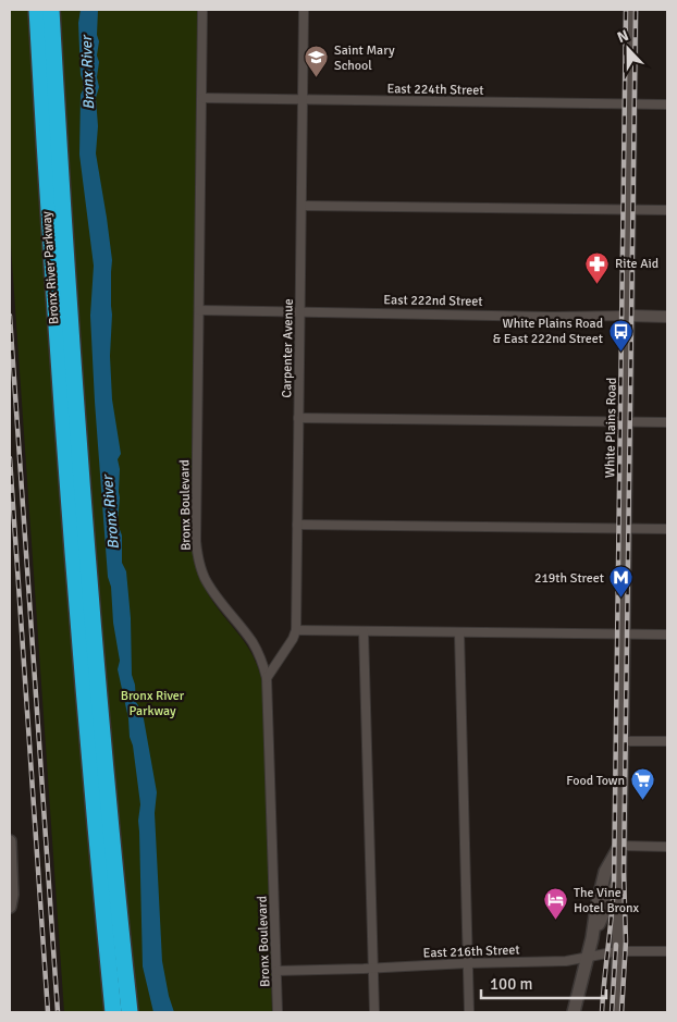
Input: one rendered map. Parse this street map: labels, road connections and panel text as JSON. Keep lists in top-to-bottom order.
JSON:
{
  "streets": {
    "highway": ["Bronx River Parkway"],
    "main road": ["White Plains Road"],
    "street": [
      "East 224th Street",
      "East 222nd Street",
      "Carpenter Avenue",
      "Bronx Boulevard",
      "East 216th Street"
    ]
  },
  "crossings": [
    ["East 224th Street", "Carpenter Avenue"],
    ["East 224th Street", "White Plains Road"],
    ["East 224th Street", "Bronx Boulevard"],
    ["East 222nd Street", "Carpenter Avenue"],
    ["East 222nd Street", "White Plains Road"],
    ["East 222nd Street", "Bronx Boulevard"],
    ["Carpenter Avenue", "Bronx Boulevard"],
    ["White Plains Road", "East 216th Street"],
    ["Bronx Boulevard", "East 216th Street"]
  ],
  "water": ["Bronx River"],
  "parks": ["Bronx River Parkway"],
  "places": {
    "school or university": ["Saint Mary School"],
    "pharmacy": ["Rite Aid"],
    "bus stop": ["White Plains Road & East 222nd Street"],
    "metro station": ["219th Street"],
    "supermarket": ["Food Town"],
    "hotel": ["The Vine Hotel Bronx"]
  },
  "scale_bar": "100 m",
  "north": "top"
}
